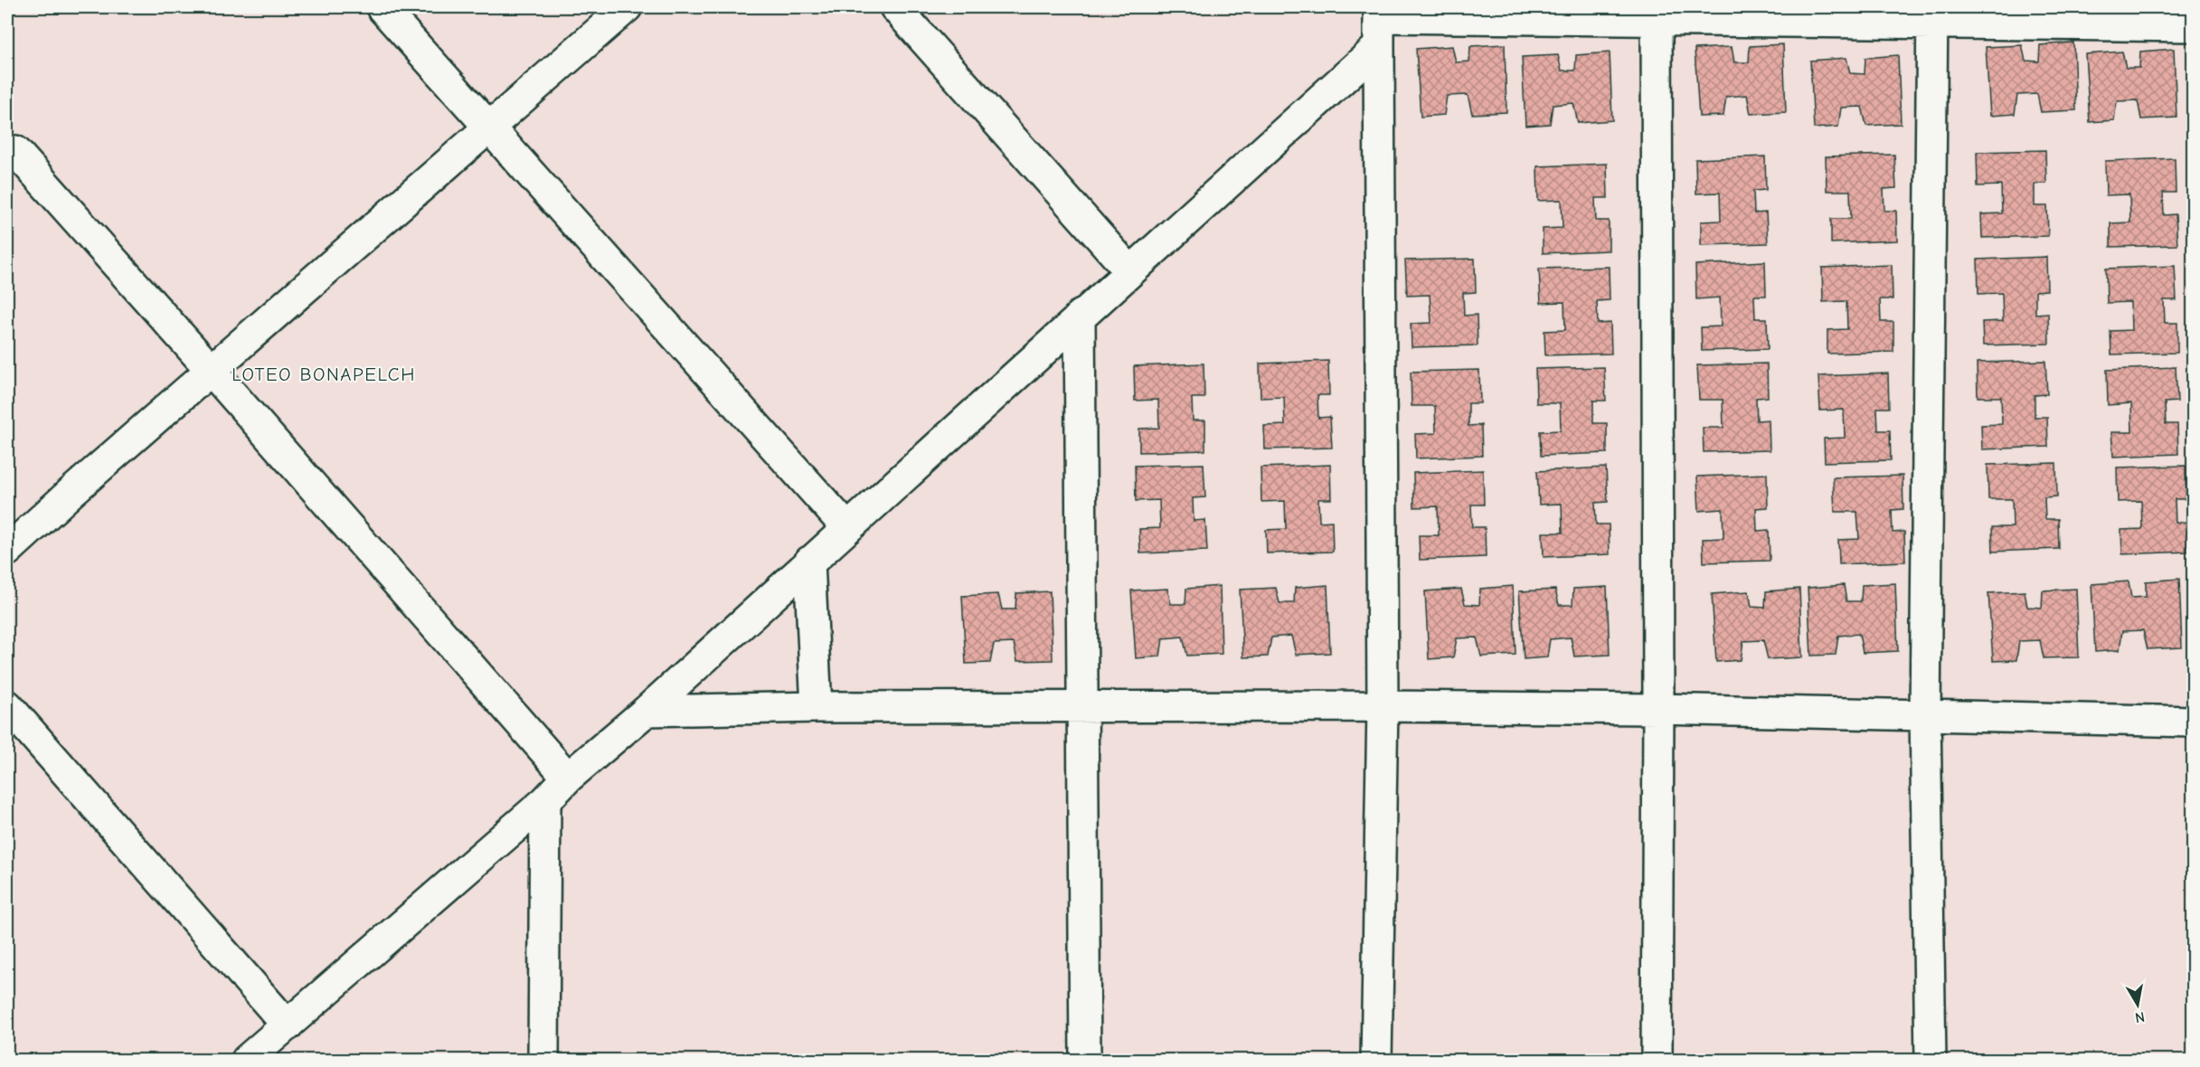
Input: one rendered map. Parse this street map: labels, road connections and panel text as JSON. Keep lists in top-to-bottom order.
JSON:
{
  "districts": ["LOTEO BONAPELCH"],
  "north": "bottom"
}
